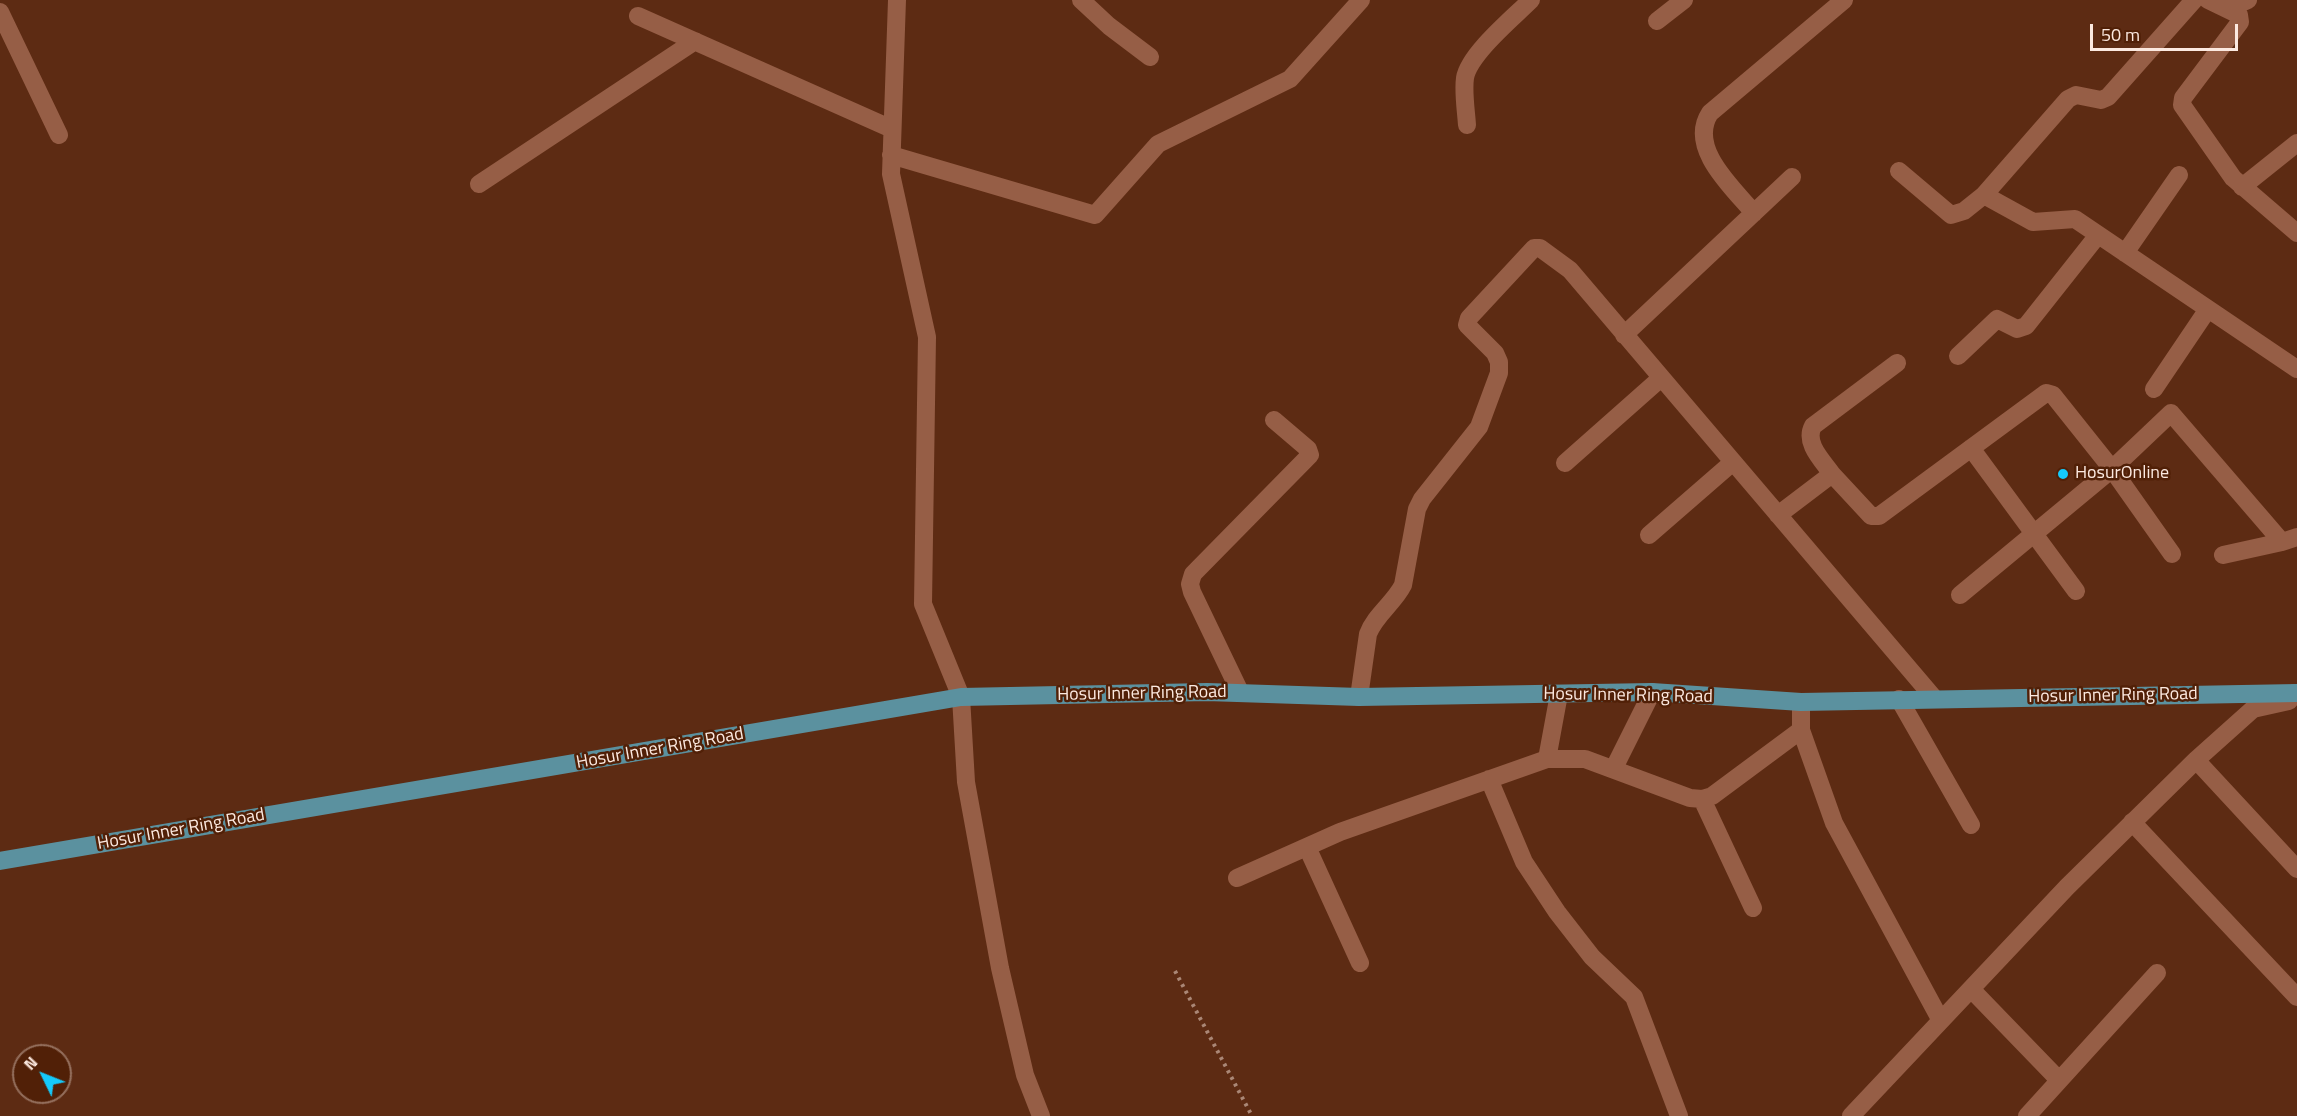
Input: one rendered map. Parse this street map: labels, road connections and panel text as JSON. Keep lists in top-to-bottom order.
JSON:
{
  "streets": {
    "main road": ["Hosur Inner Ring Road"]
  },
  "places": ["HosurOnline"],
  "scale_bar": "50 m",
  "north": "top left"
}
